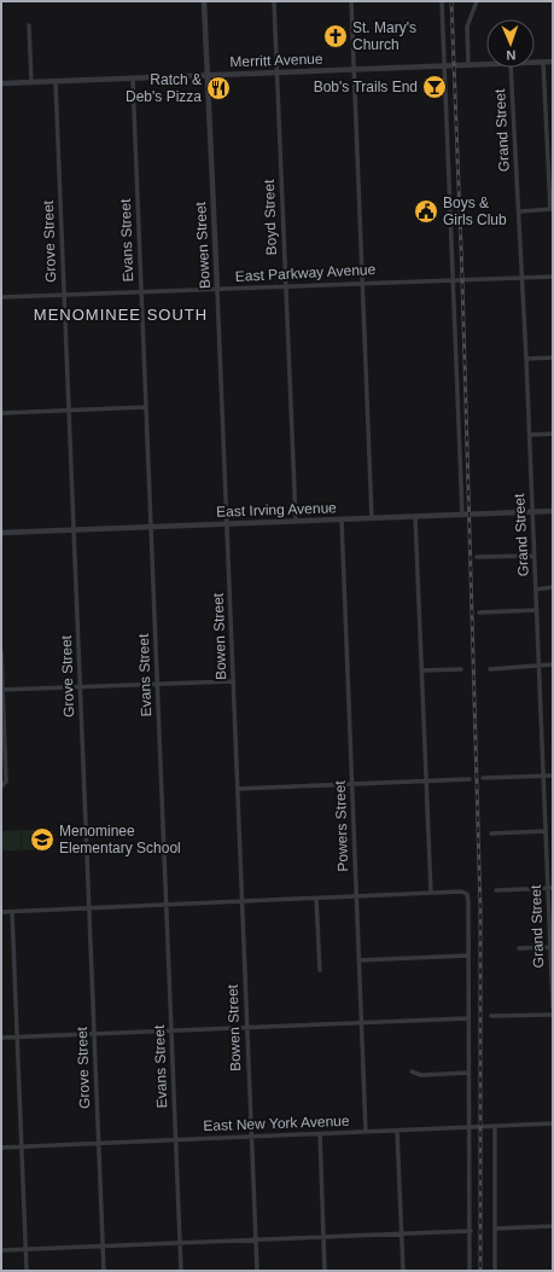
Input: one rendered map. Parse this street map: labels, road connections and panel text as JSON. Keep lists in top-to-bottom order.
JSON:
{
  "streets": {
    "street": [
      "Merritt Avenue",
      "Grand Street",
      "Boyd Street",
      "Evans Street",
      "Grove Street",
      "Bowen Street",
      "East Parkway Avenue",
      "East Irving Avenue",
      "Powers Street",
      "East New York Avenue"
    ]
  },
  "crossings": [
    ["Merritt Avenue", "Boyd Street"],
    ["Merritt Avenue", "Evans Street"],
    ["Merritt Avenue", "Grove Street"],
    ["Merritt Avenue", "Bowen Street"],
    ["Grand Street", "East Parkway Avenue"],
    ["Grand Street", "East Irving Avenue"],
    ["Boyd Street", "East Parkway Avenue"],
    ["Boyd Street", "East Irving Avenue"],
    ["Evans Street", "East Parkway Avenue"],
    ["Evans Street", "East Irving Avenue"],
    ["Evans Street", "East New York Avenue"],
    ["Grove Street", "East Parkway Avenue"],
    ["Grove Street", "East Irving Avenue"],
    ["Grove Street", "East New York Avenue"],
    ["Bowen Street", "East Parkway Avenue"],
    ["Bowen Street", "East Irving Avenue"],
    ["Bowen Street", "East New York Avenue"],
    ["East Irving Avenue", "Powers Street"],
    ["Powers Street", "East New York Avenue"]
  ],
  "districts": ["MENOMINEE SOUTH"],
  "places": {
    "church": ["St. Mary's Church"],
    "bar": ["Bob's Trails End"],
    "restaurant": ["Ratch & Deb's Pizza"],
    "public building": ["Boys & Girls Club"],
    "school or university": ["Menominee Elementary School"]
  },
  "north": "bottom"
}
